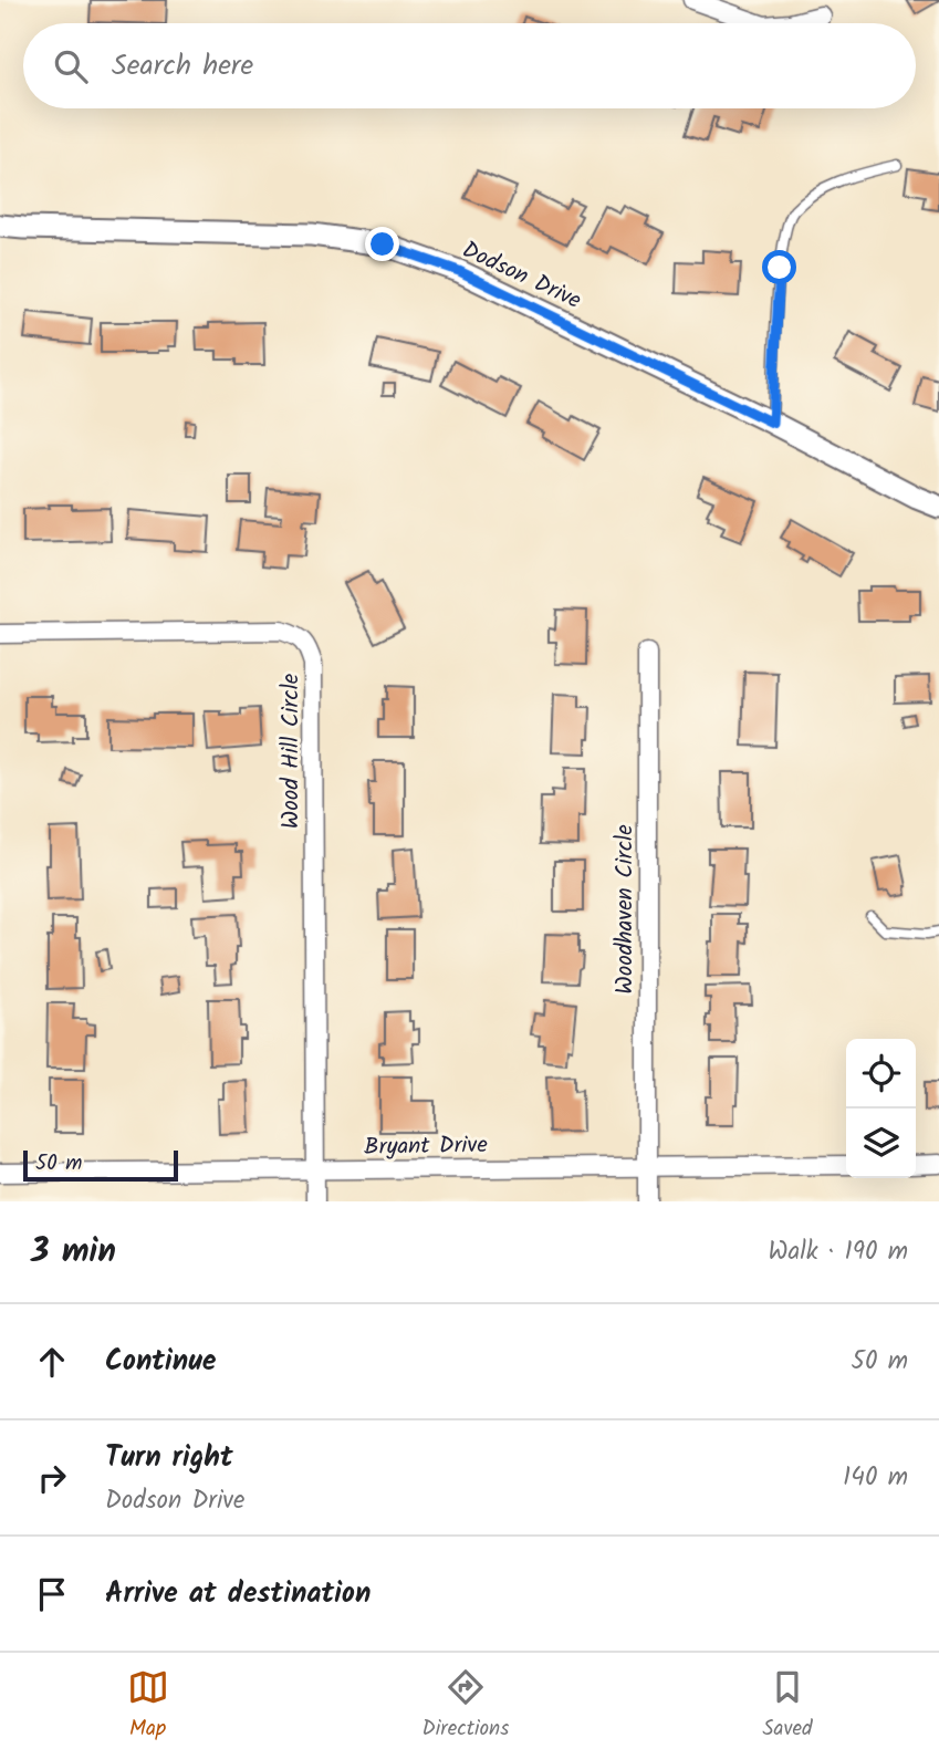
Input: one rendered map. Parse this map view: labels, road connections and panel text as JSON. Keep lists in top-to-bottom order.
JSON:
{
  "streets": {
    "street": [
      "Dodson Drive",
      "Wood Hill Circle",
      "Woodhaven Circle",
      "Bryant Drive"
    ]
  },
  "crossings": [
    ["Wood Hill Circle", "Bryant Drive"],
    ["Woodhaven Circle", "Bryant Drive"]
  ],
  "scale_bar": "50 m",
  "page": {
    "search": "Search here",
    "scale": "50 m",
    "heading": ["3 min", "Walk · 190 m"],
    "list": [
      ["Continue", "50 m"],
      ["Turn right", "Dodson Drive", "140 m"],
      "Arrive at destination"
    ],
    "nav": ["Map", "Directions", "Saved"]
  }
}
